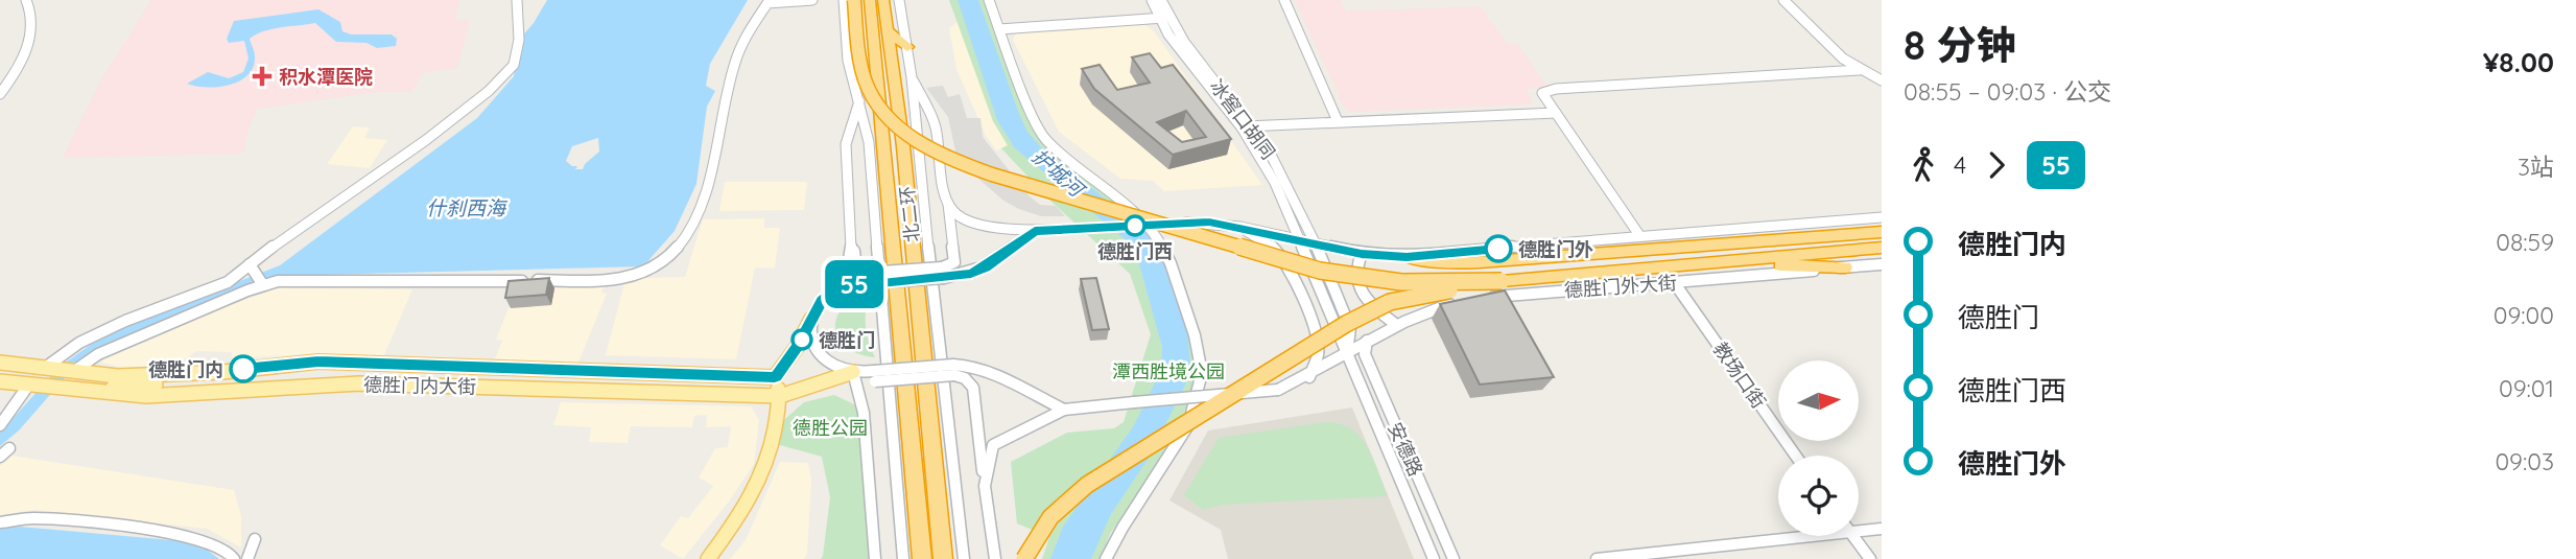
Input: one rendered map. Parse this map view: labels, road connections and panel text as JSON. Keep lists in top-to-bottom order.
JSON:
{
  "streets": {
    "highway": ["北二环", "德胜门外大街"],
    "main road": ["德胜门内大街"],
    "street": ["冰窖口胡同", "教场口街", "安德路"]
  },
  "crossings": [
    ["冰窖口胡同", "德胜门外大街"],
    ["冰窖口胡同", "安德路"],
    ["德胜门外大街", "教场口街"]
  ],
  "water": ["护城河", "什刹西海"],
  "parks": ["潭西胜境公园", "德胜公园"],
  "places": {
    "health": ["积水潭医院"],
    "other": [
      "德胜门西",
      "德胜门外",
      "德胜门",
      "德胜门内"
    ]
  },
  "lines": ["bus line 55"],
  "north": "right",
  "page": {
    "on_map": "55",
    "heading": ["8 分钟", "08:55 – 09:03 · 公交", "¥8.00"],
    "legs": ["4", "55", "3站"],
    "list": [
      {
        "name": "德胜门内",
        "value": "08:59"
      },
      {
        "name": "德胜门",
        "value": "09:00"
      },
      {
        "name": "德胜门西",
        "value": "09:01"
      },
      {
        "name": "德胜门外",
        "value": "09:03"
      }
    ]
  }
}
